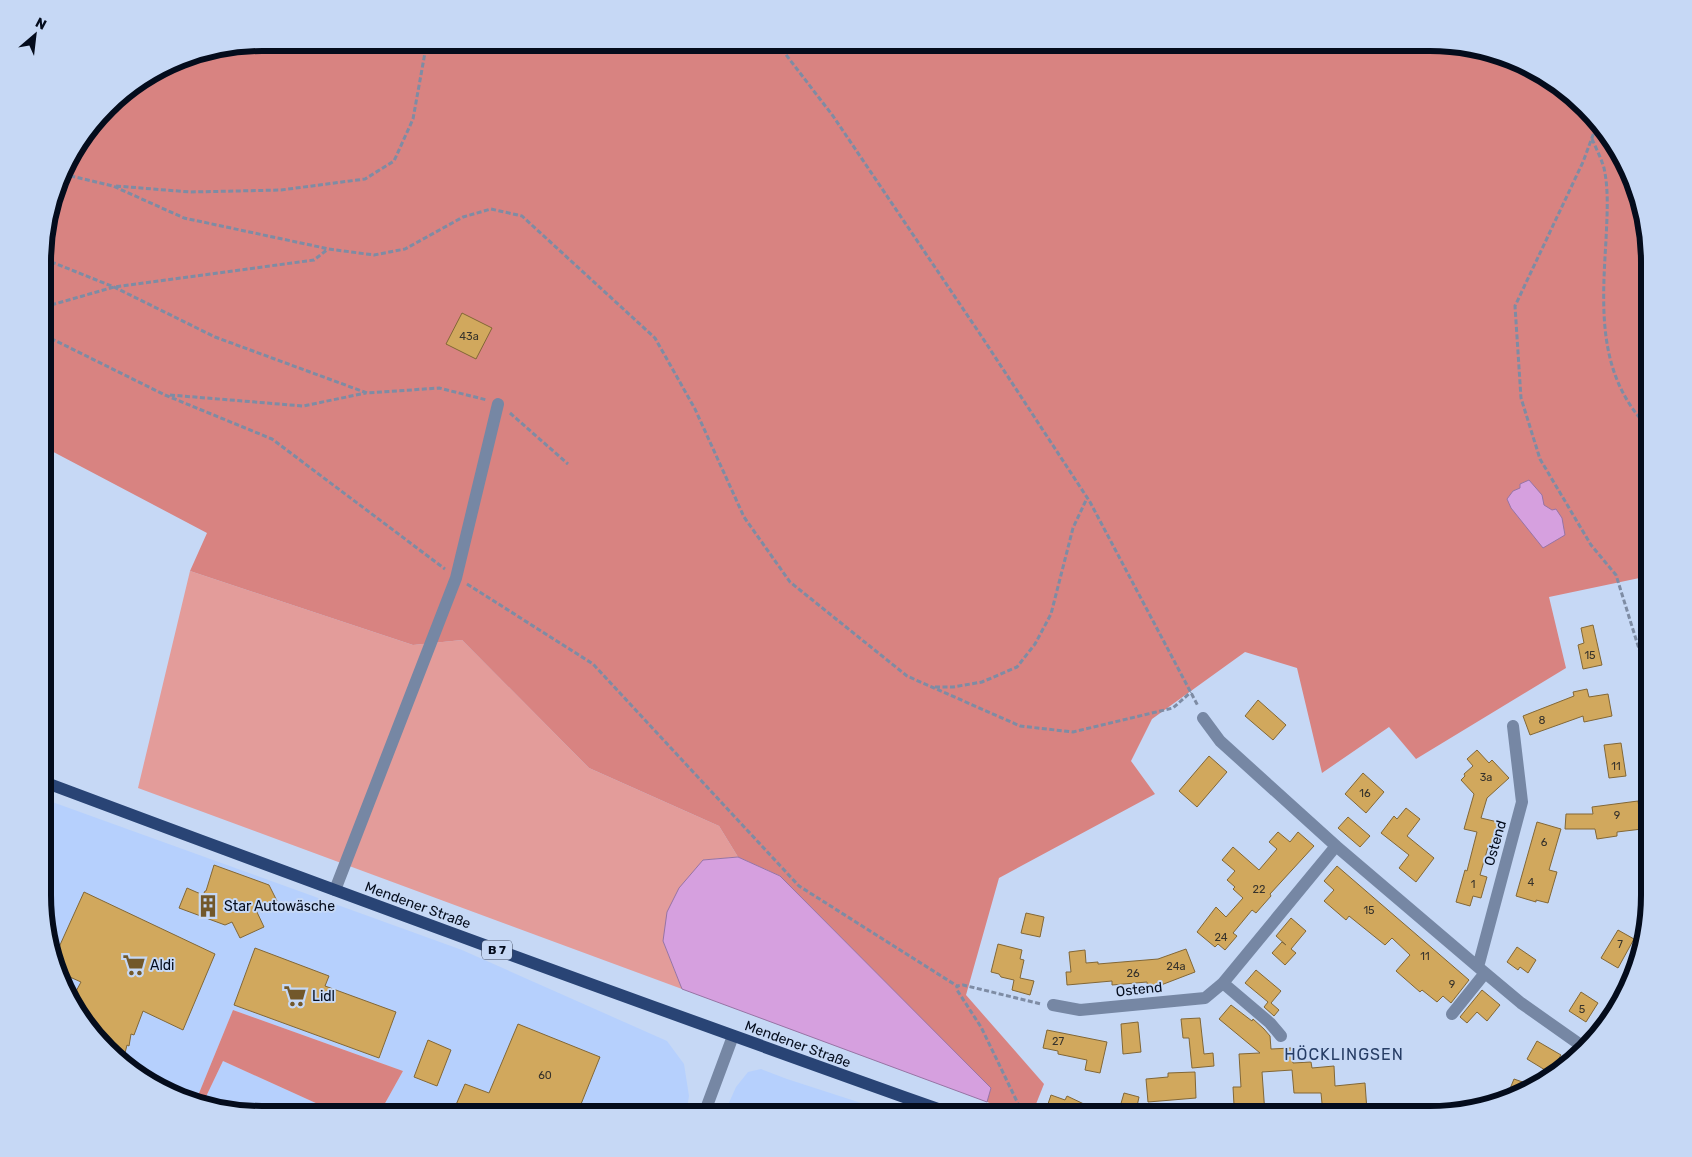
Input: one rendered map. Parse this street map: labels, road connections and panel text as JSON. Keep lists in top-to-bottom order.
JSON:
{
  "streets": {
    "main road": ["Mendener Straße", "B 7"],
    "street": ["Ostend"]
  },
  "districts": ["HÖCKLINGSEN"],
  "places": {
    "building": ["Star Autowäsche"],
    "supermarket": ["Aldi", "Lidl"]
  },
  "house_numbers": [
    "43a",
    "15",
    "8",
    "11",
    "3a",
    "16",
    "9",
    "6",
    "4",
    "1",
    "22",
    "15",
    "24",
    "7",
    "11",
    "24a",
    "26",
    "9",
    "5",
    "27",
    "60"
  ],
  "north": "top right"
}
